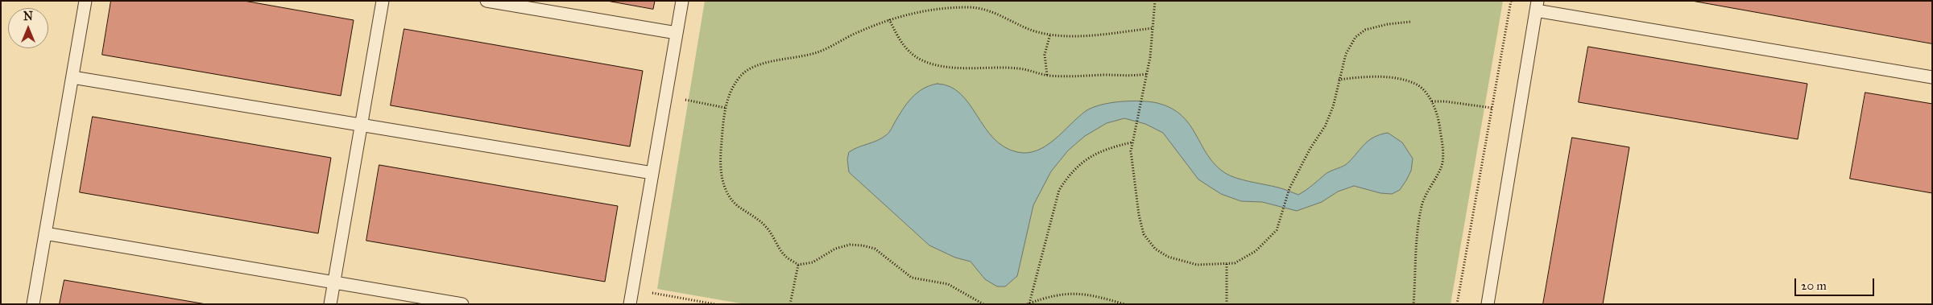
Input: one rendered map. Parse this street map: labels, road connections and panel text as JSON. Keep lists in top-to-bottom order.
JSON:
{
  "scale_bar": "20 m",
  "north": "top"
}
